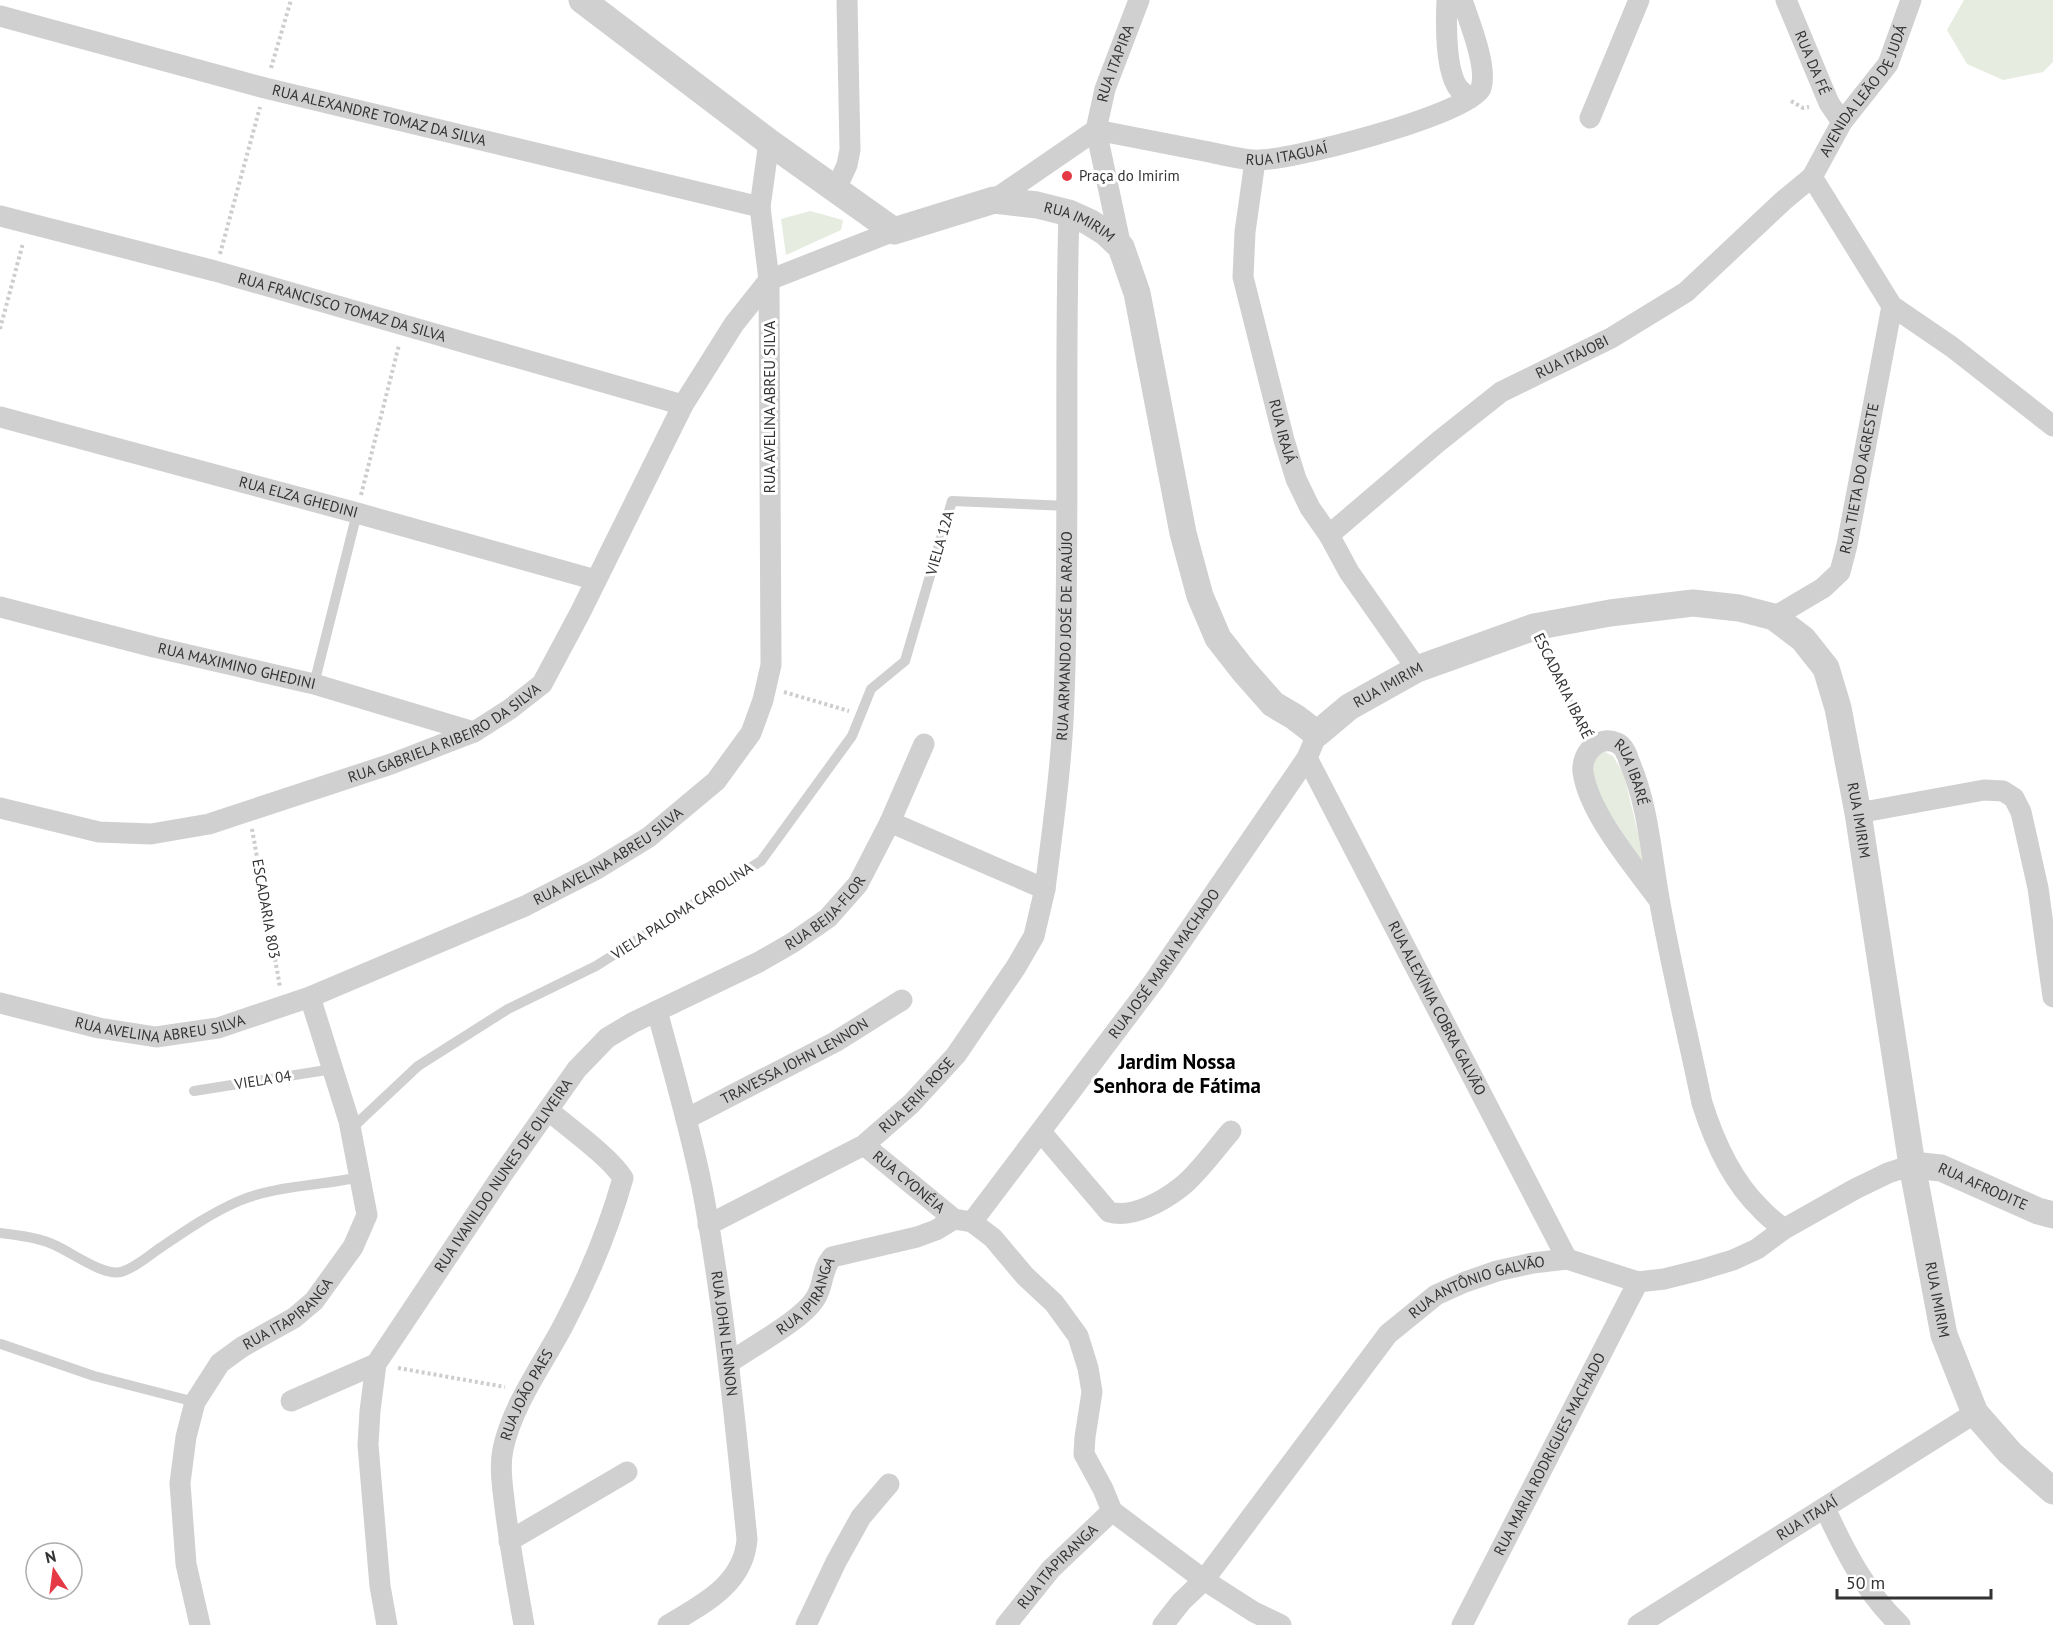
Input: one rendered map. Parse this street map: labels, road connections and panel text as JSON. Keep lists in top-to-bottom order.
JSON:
{
  "streets": {
    "street": [
      "RUA DA FÉ",
      "RUA ITAPIRA",
      "AVENIDA LEÃO DE JUDÁ",
      "RUA ALEXANDRE TOMAZ DA SILVA",
      "RUA ITAGUAÍ",
      "RUA IMIRIM",
      "RUA FRANCISCO TOMAZ DA SILVA",
      "RUA ITAJOBI",
      "RUA AVELINA ABREU SILVA",
      "RUA IRAJÁ",
      "RUA TIETA DO AGRESTE",
      "RUA ELZA GHEDINI",
      "RUA ARMANDO JOSÉ DE ARAÚJO",
      "RUA MAXIMINO GHEDINI",
      "RUA GABRIELA RIBEIRO DA SILVA",
      "RUA IBARÉ",
      "RUA BEIJA-FLOR",
      "RUA JOSÉ MARIA MACHADO",
      "RUA ALEXÍNIA COBRA GALVÃO",
      "TRAVESSA JOHN LENNON",
      "RUA ERIK ROSE",
      "RUA IVANILDO NUNES DE OLIVEIRA",
      "RUA CYONÉIA",
      "RUA AFRODITE",
      "RUA ANTÔNIO GALVÃO",
      "RUA IPIRANGA",
      "RUA ITAPIRANGA",
      "RUA JOHN LENNON",
      "RUA JOÃO PAES",
      "RUA MARIA RODRIGUES MACHADO",
      "RUA ITAJAÍ"
    ],
    "lane": ["VIELA 12A", "VIELA PALOMA CAROLINA", "VIELA 04"],
    "path": ["ESCADARIA IBARÉ", "ESCADARIA 803"]
  },
  "crossings": [
    ["RUA DA FÉ", "AVENIDA LEÃO DE JUDÁ"],
    ["RUA ITAPIRA", "RUA ITAGUAÍ"],
    ["RUA ITAPIRA", "RUA IMIRIM"],
    ["AVENIDA LEÃO DE JUDÁ", "RUA ITAJOBI"],
    ["RUA ALEXANDRE TOMAZ DA SILVA", "RUA AVELINA ABREU SILVA"],
    ["RUA ITAGUAÍ", "RUA IRAJÁ"],
    ["RUA IMIRIM", "RUA IRAJÁ"],
    ["RUA IMIRIM", "RUA TIETA DO AGRESTE"],
    ["RUA IMIRIM", "RUA ARMANDO JOSÉ DE ARAÚJO"],
    ["RUA IMIRIM", "ESCADARIA IBARÉ"],
    ["RUA IMIRIM", "RUA JOSÉ MARIA MACHADO"],
    ["RUA IMIRIM", "RUA ALEXÍNIA COBRA GALVÃO"],
    ["RUA IMIRIM", "RUA AFRODITE"],
    ["RUA IMIRIM", "RUA ANTÔNIO GALVÃO"],
    ["RUA IMIRIM", "RUA ITAJAÍ"],
    ["RUA FRANCISCO TOMAZ DA SILVA", "RUA GABRIELA RIBEIRO DA SILVA"],
    ["RUA ITAJOBI", "RUA IRAJÁ"],
    ["RUA AVELINA ABREU SILVA", "RUA GABRIELA RIBEIRO DA SILVA"],
    ["RUA AVELINA ABREU SILVA", "ESCADARIA 803"],
    ["RUA AVELINA ABREU SILVA", "RUA ITAPIRANGA"],
    ["RUA ELZA GHEDINI", "RUA GABRIELA RIBEIRO DA SILVA"],
    ["VIELA 12A", "RUA ARMANDO JOSÉ DE ARAÚJO"],
    ["VIELA 12A", "VIELA PALOMA CAROLINA"],
    ["RUA ARMANDO JOSÉ DE ARAÚJO", "RUA ERIK ROSE"],
    ["RUA MAXIMINO GHEDINI", "RUA GABRIELA RIBEIRO DA SILVA"],
    ["ESCADARIA IBARÉ", "RUA IBARÉ"],
    ["RUA GABRIELA RIBEIRO DA SILVA", "ESCADARIA 803"],
    ["RUA IBARÉ", "RUA ANTÔNIO GALVÃO"],
    ["RUA BEIJA-FLOR", "RUA IVANILDO NUNES DE OLIVEIRA"],
    ["RUA BEIJA-FLOR", "RUA JOHN LENNON"],
    ["VIELA PALOMA CAROLINA", "RUA ITAPIRANGA"],
    ["RUA JOSÉ MARIA MACHADO", "RUA ALEXÍNIA COBRA GALVÃO"],
    ["RUA JOSÉ MARIA MACHADO", "RUA CYONÉIA"],
    ["RUA JOSÉ MARIA MACHADO", "RUA IPIRANGA"],
    ["RUA ALEXÍNIA COBRA GALVÃO", "RUA ANTÔNIO GALVÃO"],
    ["TRAVESSA JOHN LENNON", "RUA JOHN LENNON"],
    ["VIELA 04", "RUA ITAPIRANGA"],
    ["RUA ERIK ROSE", "RUA CYONÉIA"],
    ["RUA ERIK ROSE", "RUA JOHN LENNON"],
    ["RUA IVANILDO NUNES DE OLIVEIRA", "RUA JOHN LENNON"],
    ["RUA IVANILDO NUNES DE OLIVEIRA", "RUA JOÃO PAES"],
    ["RUA CYONÉIA", "RUA IPIRANGA"],
    ["RUA AFRODITE", "RUA ANTÔNIO GALVÃO"],
    ["RUA ANTÔNIO GALVÃO", "RUA MARIA RODRIGUES MACHADO"],
    ["RUA IPIRANGA", "RUA JOHN LENNON"]
  ],
  "districts": ["Jardim Nossa Senhora de Fátima"],
  "places": ["Praça do Imirim"],
  "scale_bar": "50 m",
  "north": "top"
}
